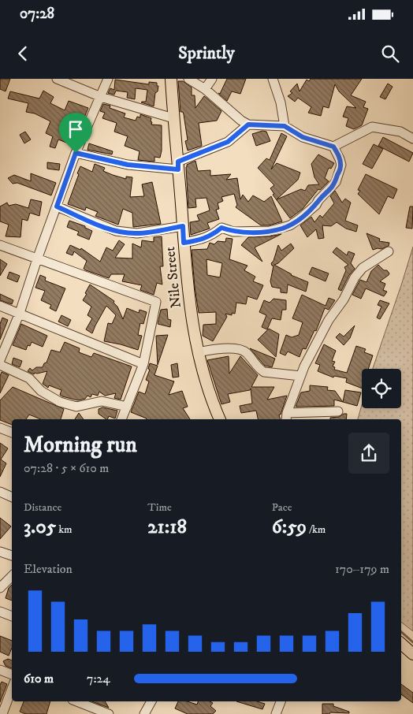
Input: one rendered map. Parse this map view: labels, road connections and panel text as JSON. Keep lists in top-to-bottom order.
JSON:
{
  "streets": {
    "main road": ["Nile Street"]
  },
  "page": {
    "status": "07:28",
    "header": "Sprintly",
    "heading": ["Morning run", "07:28 · 5 × 610 m"],
    "stats": [
      ["Distance", "3.05 km"],
      ["Time", "21:18"],
      ["Pace", "6:59 /km"]
    ],
    "chart": ["Elevation", "170–179 m"],
    "list": [
      {
        "name": "610 m",
        "note": "7:24"
      }
    ]
  }
}
